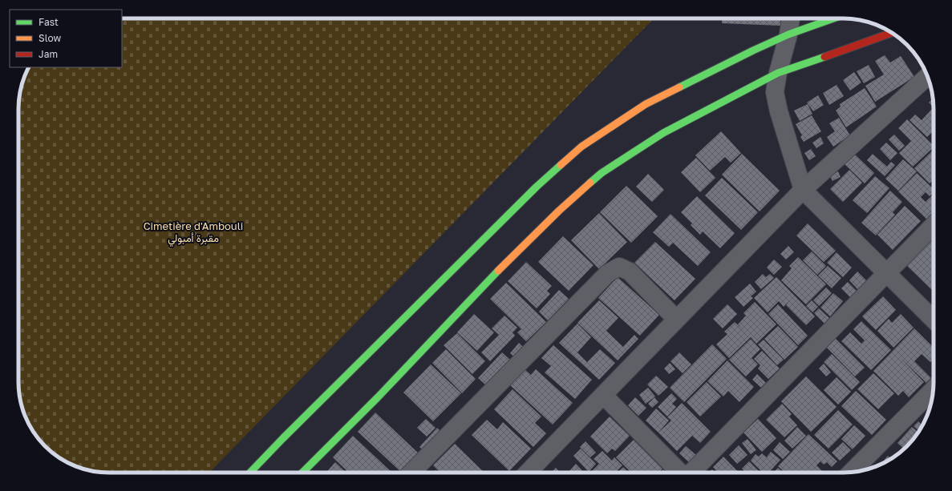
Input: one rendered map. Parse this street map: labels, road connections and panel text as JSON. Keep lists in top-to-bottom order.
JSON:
{
  "parks": ["Cimetière d'Ambouli مقبرة أمبولي"],
  "legend": ["Fast", "Slow", "Jam"]
}
